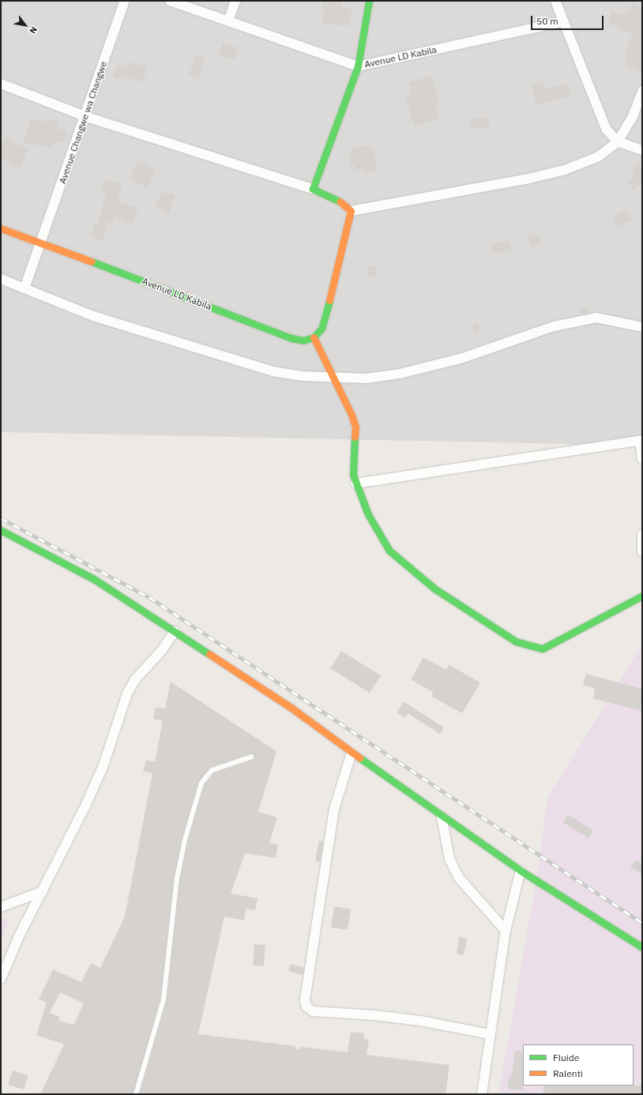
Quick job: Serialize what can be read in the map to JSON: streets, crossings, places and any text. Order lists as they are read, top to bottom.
{
  "streets": {
    "street": ["Avenue LD Kabila", "Avenue Changwe wa Changwe"]
  },
  "crossings": [
    ["Avenue LD Kabila", "Avenue Changwe wa Changwe"]
  ],
  "legend": ["Fluide", "Ralenti"],
  "scale_bar": "50 m",
  "north": "bottom right"
}
